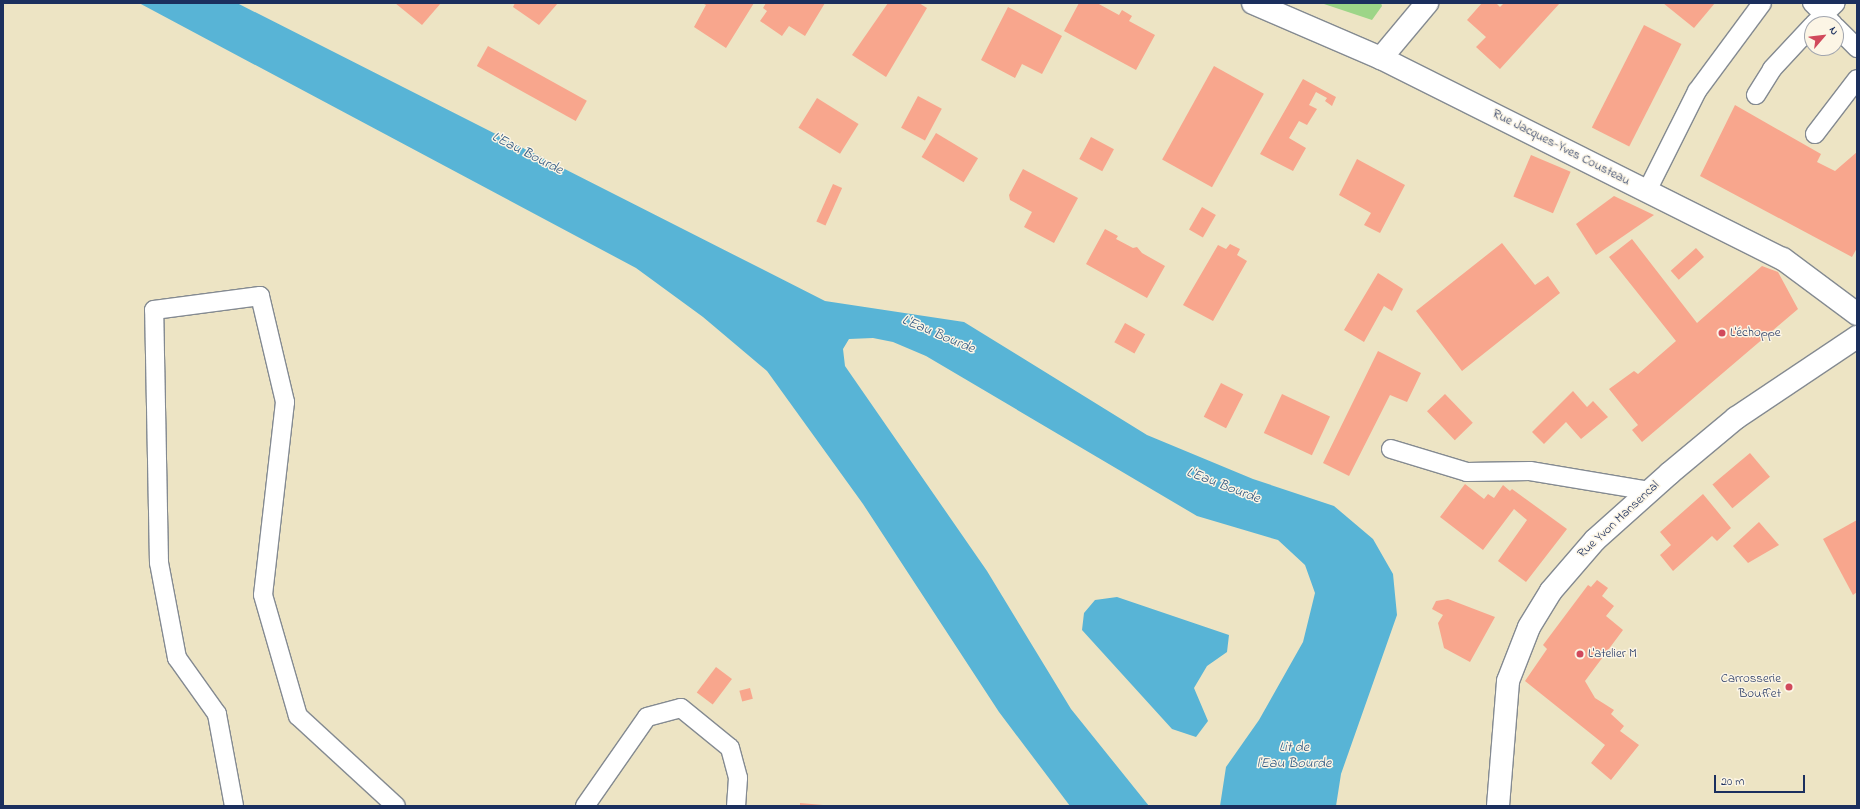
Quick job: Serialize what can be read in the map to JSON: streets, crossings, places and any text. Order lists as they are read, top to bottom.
{
  "streets": {
    "street": ["Rue Jacques-Yves Cousteau", "Rue Yvon Mansencal"]
  },
  "water": ["L'Eau Bourde", "Lit de l'Eau Bourde"],
  "places": ["L'échoppe", "L'atelier M", "Carrosserie Bouffet"],
  "scale_bar": "20 m",
  "north": "top right"
}
